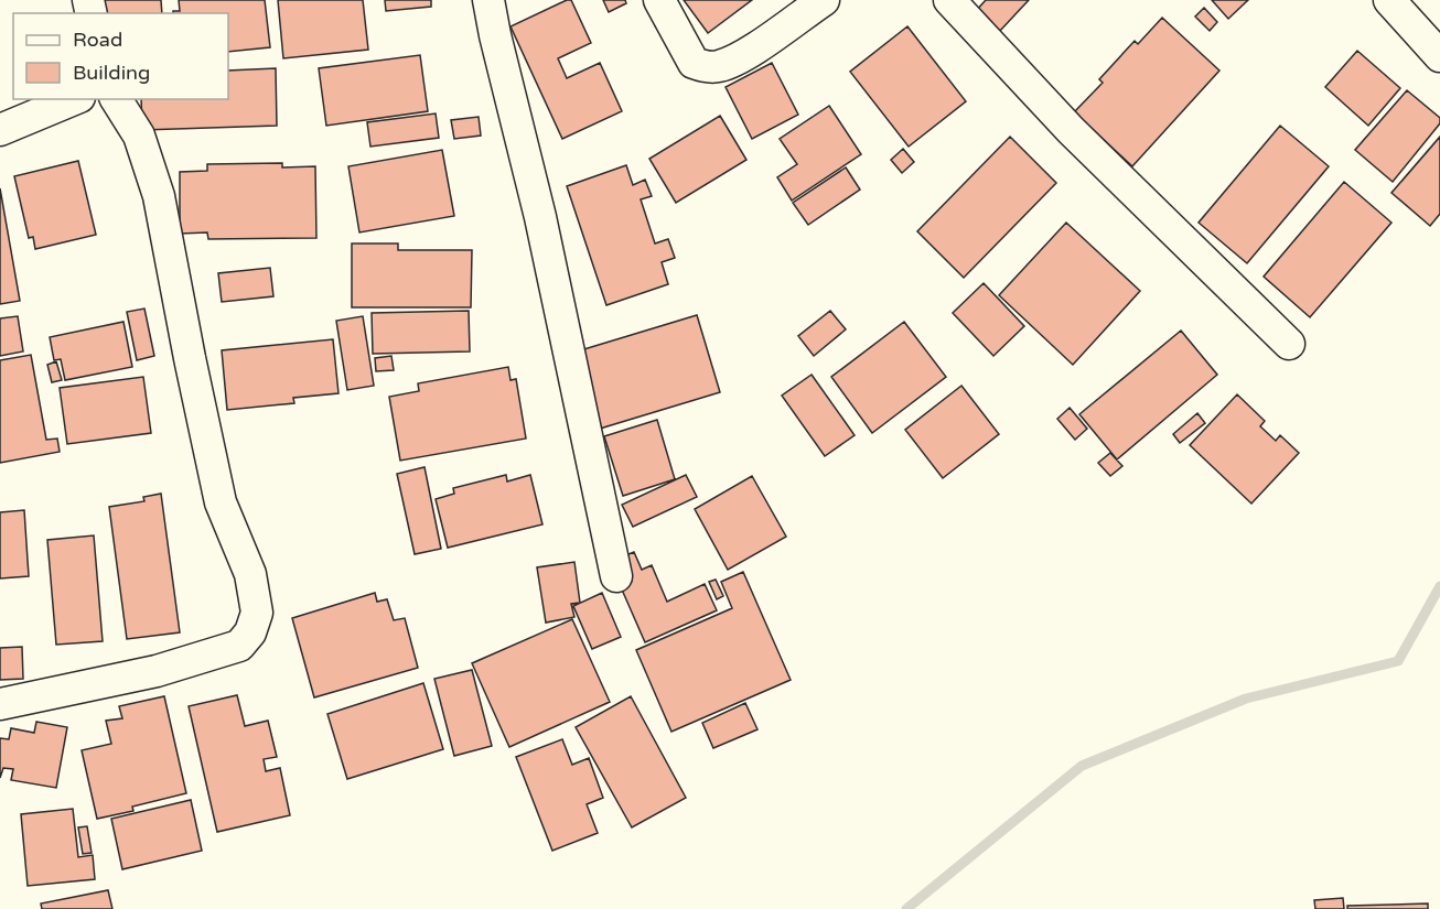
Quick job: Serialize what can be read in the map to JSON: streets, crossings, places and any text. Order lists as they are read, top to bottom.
{
  "legend": ["Road", "Building"]
}
